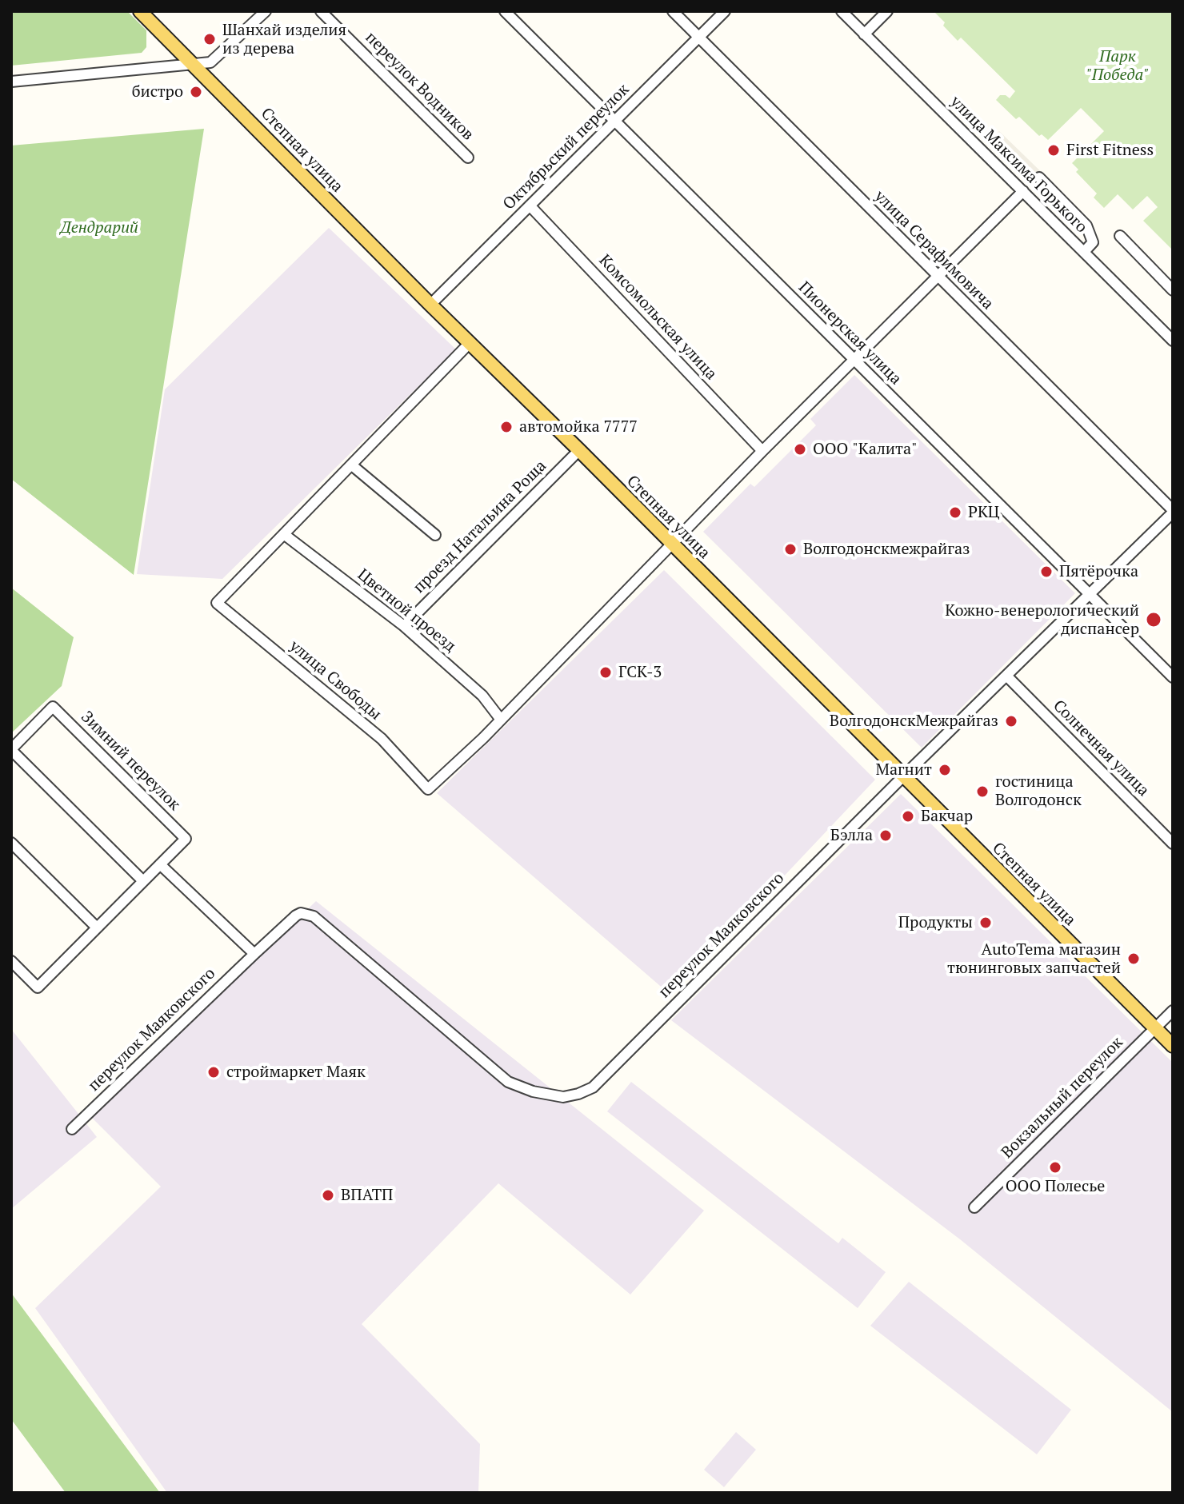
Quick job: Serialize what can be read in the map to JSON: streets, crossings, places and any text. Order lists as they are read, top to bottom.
{
  "streets": {
    "main road": ["Степная улица"],
    "street": [
      "переулок Водников",
      "Октябрьский переулок",
      "улица Максима Горького",
      "улица Серафимовича",
      "Комсомольская улица",
      "Пионерская улица",
      "проезд Натальина Роща",
      "Цветной проезд",
      "улица Свободы",
      "Солнечная улица",
      "Зимний переулок",
      "переулок Маяковского",
      "Вокзальный переулок"
    ]
  },
  "crossings": [
    ["Октябрьский переулок", "Степная улица"],
    ["Октябрьский переулок", "улица Серафимовича"],
    ["Октябрьский переулок", "Комсомольская улица"],
    ["Октябрьский переулок", "Пионерская улица"],
    ["Степная улица", "проезд Натальина Роща"],
    ["Степная улица", "переулок Маяковского"],
    ["Степная улица", "Вокзальный переулок"],
    ["улица Серафимовича", "переулок Маяковского"],
    ["Пионерская улица", "переулок Маяковского"],
    ["проезд Натальина Роща", "Цветной проезд"],
    ["Цветной проезд", "улица Свободы"],
    ["Солнечная улица", "переулок Маяковского"]
  ],
  "parks": ["Парк \"Победа\"", "Дендрарий"],
  "places": [
    "Шанхай изделия из дерева",
    "бистро",
    "First Fitness",
    "автомойка 7777",
    "ООО \"Калита\"",
    "РКЦ",
    "Волгодонскмежрайгаз",
    "Пятёрочка",
    "Кожно-венерологический диспансер",
    "ГСК-3",
    "ВолгодонскМежрайгаз",
    "Магнит",
    "гостиница Волгодонск",
    "Бакчар",
    "Бэлла",
    "Продукты",
    "AutoTema магазин тюнинговых запчастей",
    "строймаркет Маяк",
    "ООО Полесье",
    "ВПАТП"
  ]
}
